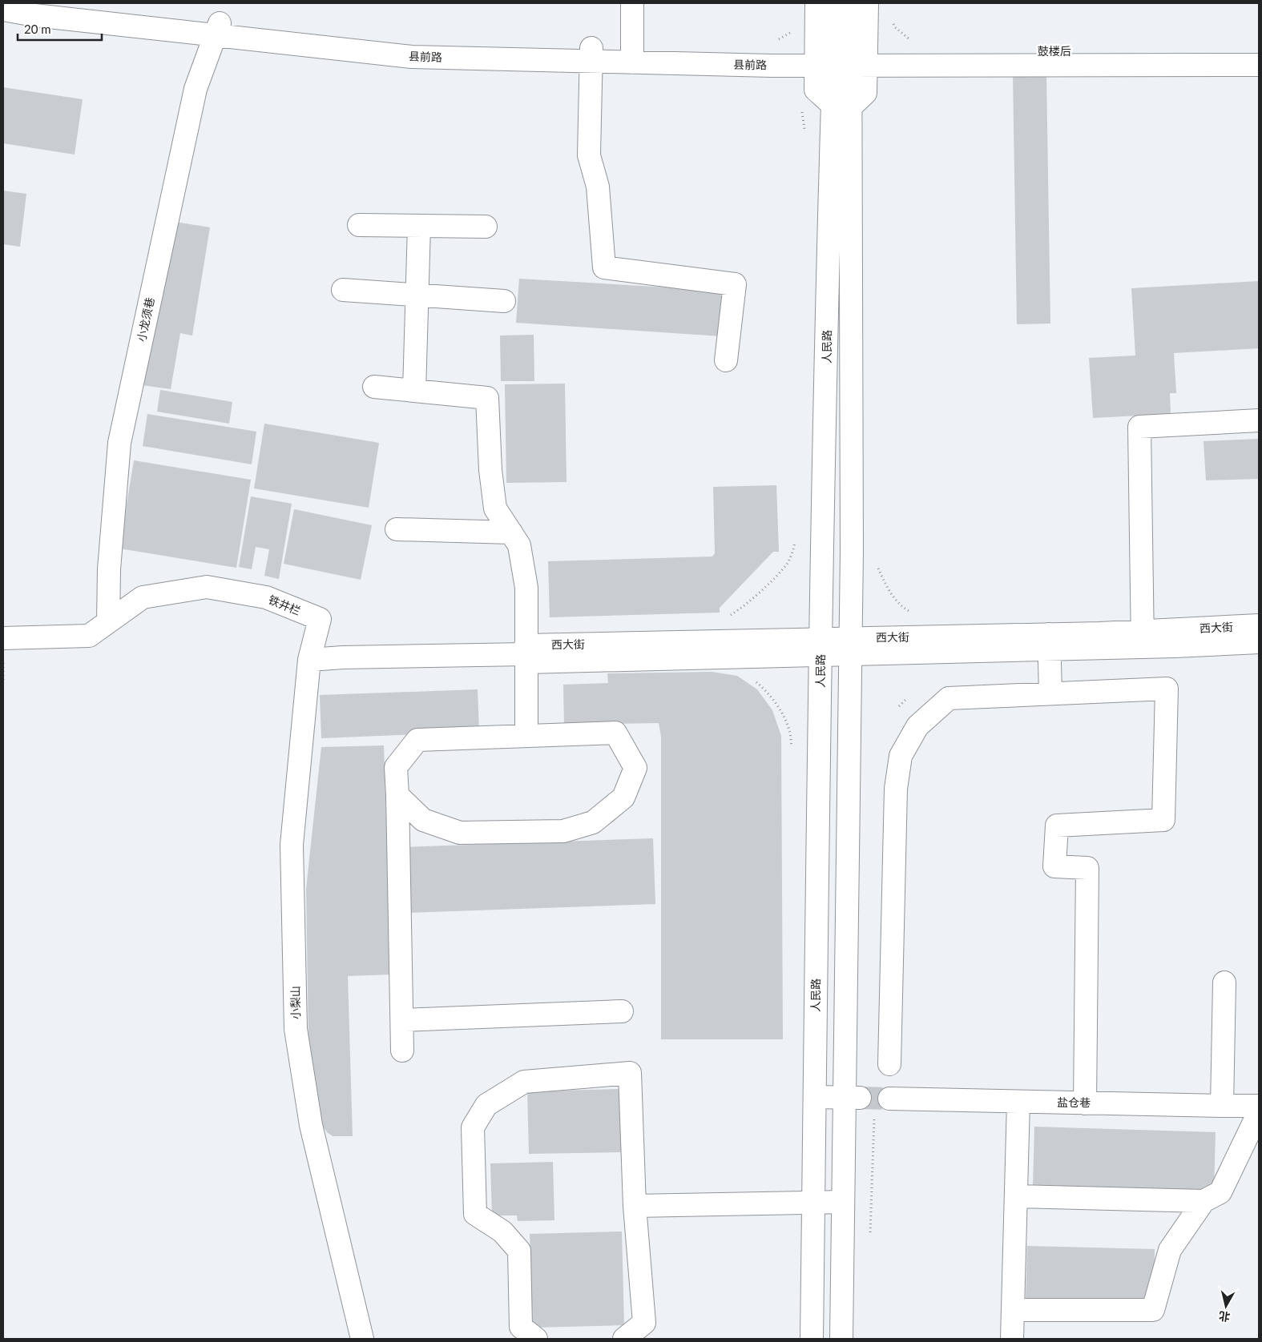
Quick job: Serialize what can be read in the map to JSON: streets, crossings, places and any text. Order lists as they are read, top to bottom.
{
  "streets": {
    "street": [
      "鼓楼后",
      "县前路",
      "小龙须巷",
      "人民路",
      "铁井栏",
      "西大街",
      "小梨山",
      "盐仓巷"
    ]
  },
  "crossings": [
    ["鼓楼后", "县前路"],
    ["鼓楼后", "人民路"],
    ["县前路", "小龙须巷"],
    ["县前路", "人民路"],
    ["小龙须巷", "铁井栏"],
    ["人民路", "西大街"],
    ["铁井栏", "小梨山"]
  ],
  "scale_bar": "20 m",
  "north": "bottom"
}
